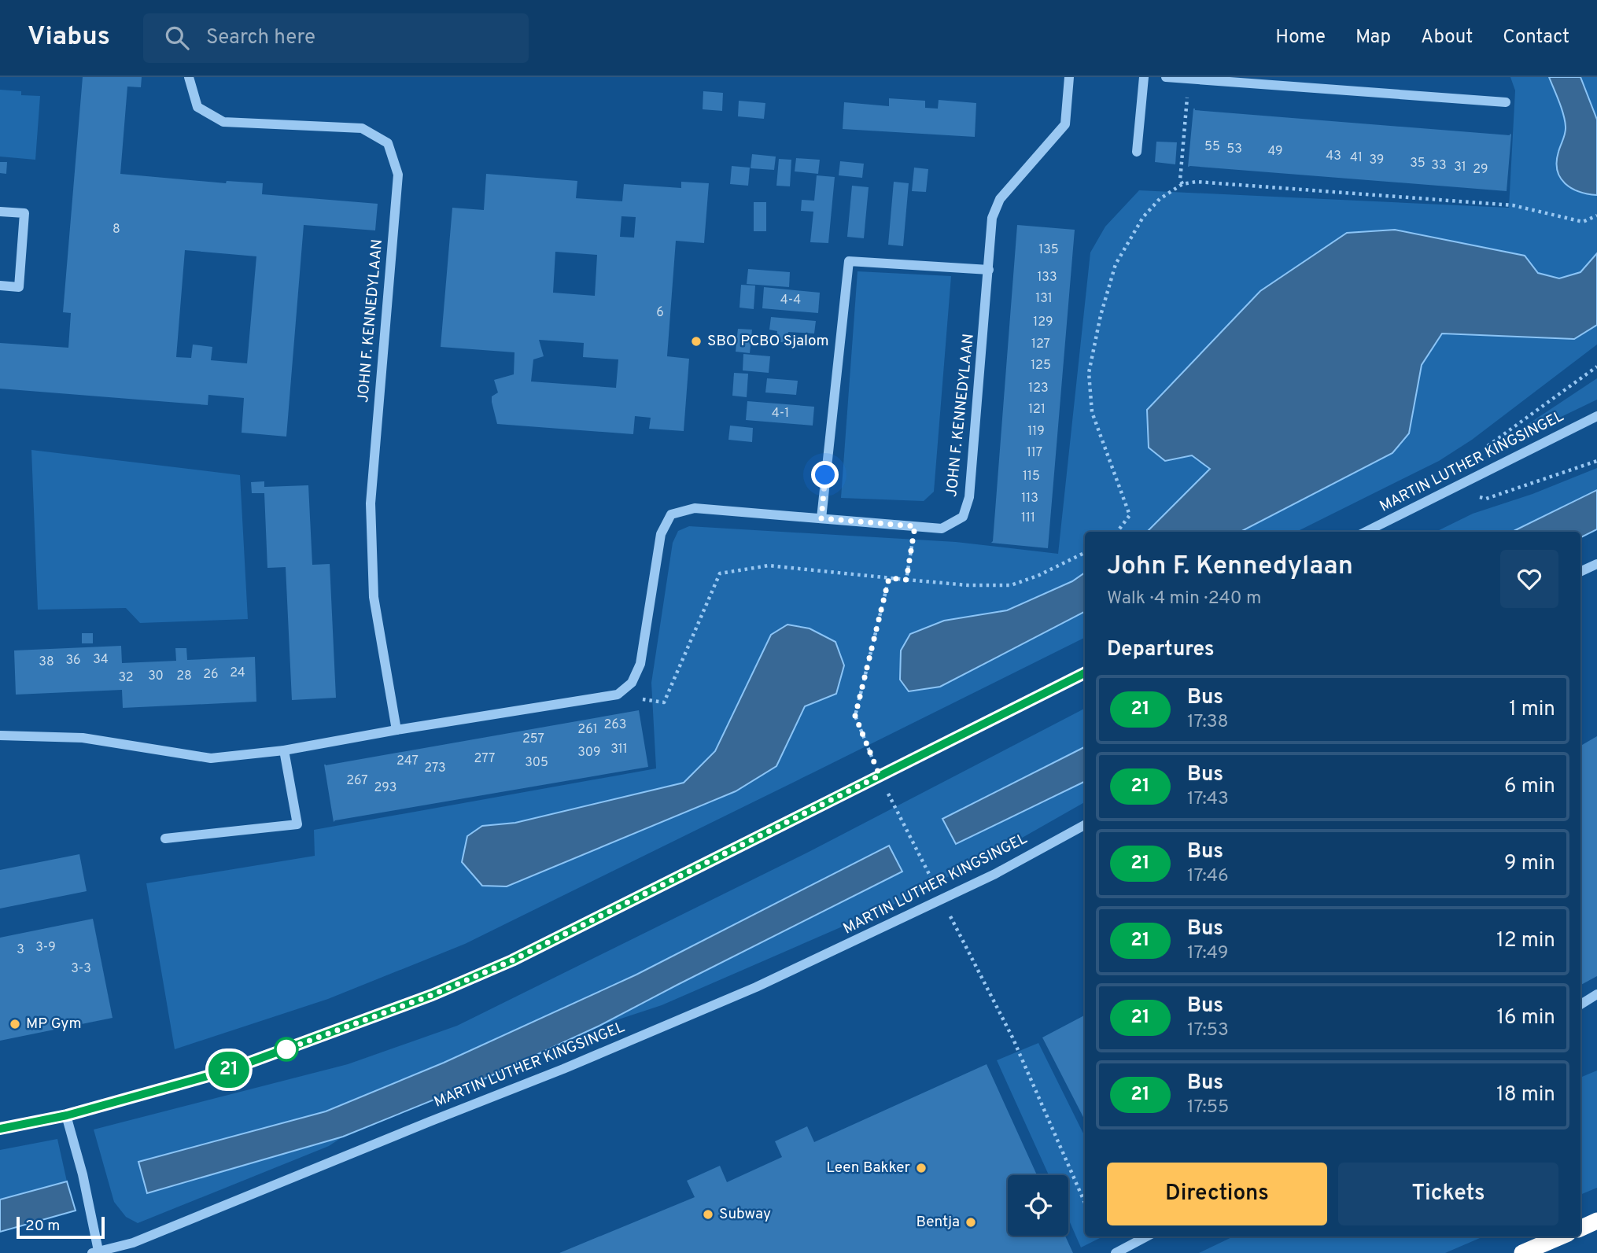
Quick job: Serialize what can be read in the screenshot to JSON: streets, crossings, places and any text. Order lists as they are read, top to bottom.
{
  "streets": {
    "street": ["JOHN F. KENNEDYLAAN", "MARTIN LUTHER KINGSINGEL"]
  },
  "places": [
    "SBO PCBO Sjalom",
    "MP Gym",
    "Leen Bakker",
    "Subway",
    "Bentja"
  ],
  "lines": ["bus line 21"],
  "house_numbers": [
    "55",
    "53",
    "49",
    "43",
    "41",
    "39",
    "35",
    "33",
    "31",
    "29",
    "8",
    "135",
    "133",
    "131",
    "4-4",
    "6",
    "129",
    "127",
    "125",
    "123",
    "121",
    "4-1",
    "119",
    "117",
    "115",
    "113",
    "111",
    "34",
    "36",
    "38",
    "24",
    "26",
    "30",
    "28",
    "32",
    "263",
    "261",
    "257",
    "311",
    "309",
    "277",
    "247",
    "305",
    "273",
    "267",
    "293",
    "3-9",
    "3",
    "3-3"
  ],
  "scale_bar": "20 m",
  "page": {
    "header": "Viabus",
    "search": "Search here",
    "nav": [
      "Home",
      "Map",
      "About",
      "Contact"
    ],
    "on_map": "21",
    "heading": [
      ["John F. Kennedylaan", "Walk · 4 min · 240 m"],
      "Departures"
    ],
    "list": [
      {
        "mark": "21",
        "name": "Bus",
        "note": "17:38",
        "value": "1 min"
      },
      {
        "mark": "21",
        "name": "Bus",
        "note": "17:43",
        "value": "6 min"
      },
      {
        "mark": "21",
        "name": "Bus",
        "note": "17:46",
        "value": "9 min"
      },
      {
        "mark": "21",
        "name": "Bus",
        "note": "17:49",
        "value": "12 min"
      },
      {
        "mark": "21",
        "name": "Bus",
        "note": "17:53",
        "value": "16 min"
      },
      {
        "mark": "21",
        "name": "Bus",
        "note": "17:55",
        "value": "18 min"
      }
    ],
    "buttons": ["Directions", "Tickets"],
    "scale": "20 m"
  }
}
